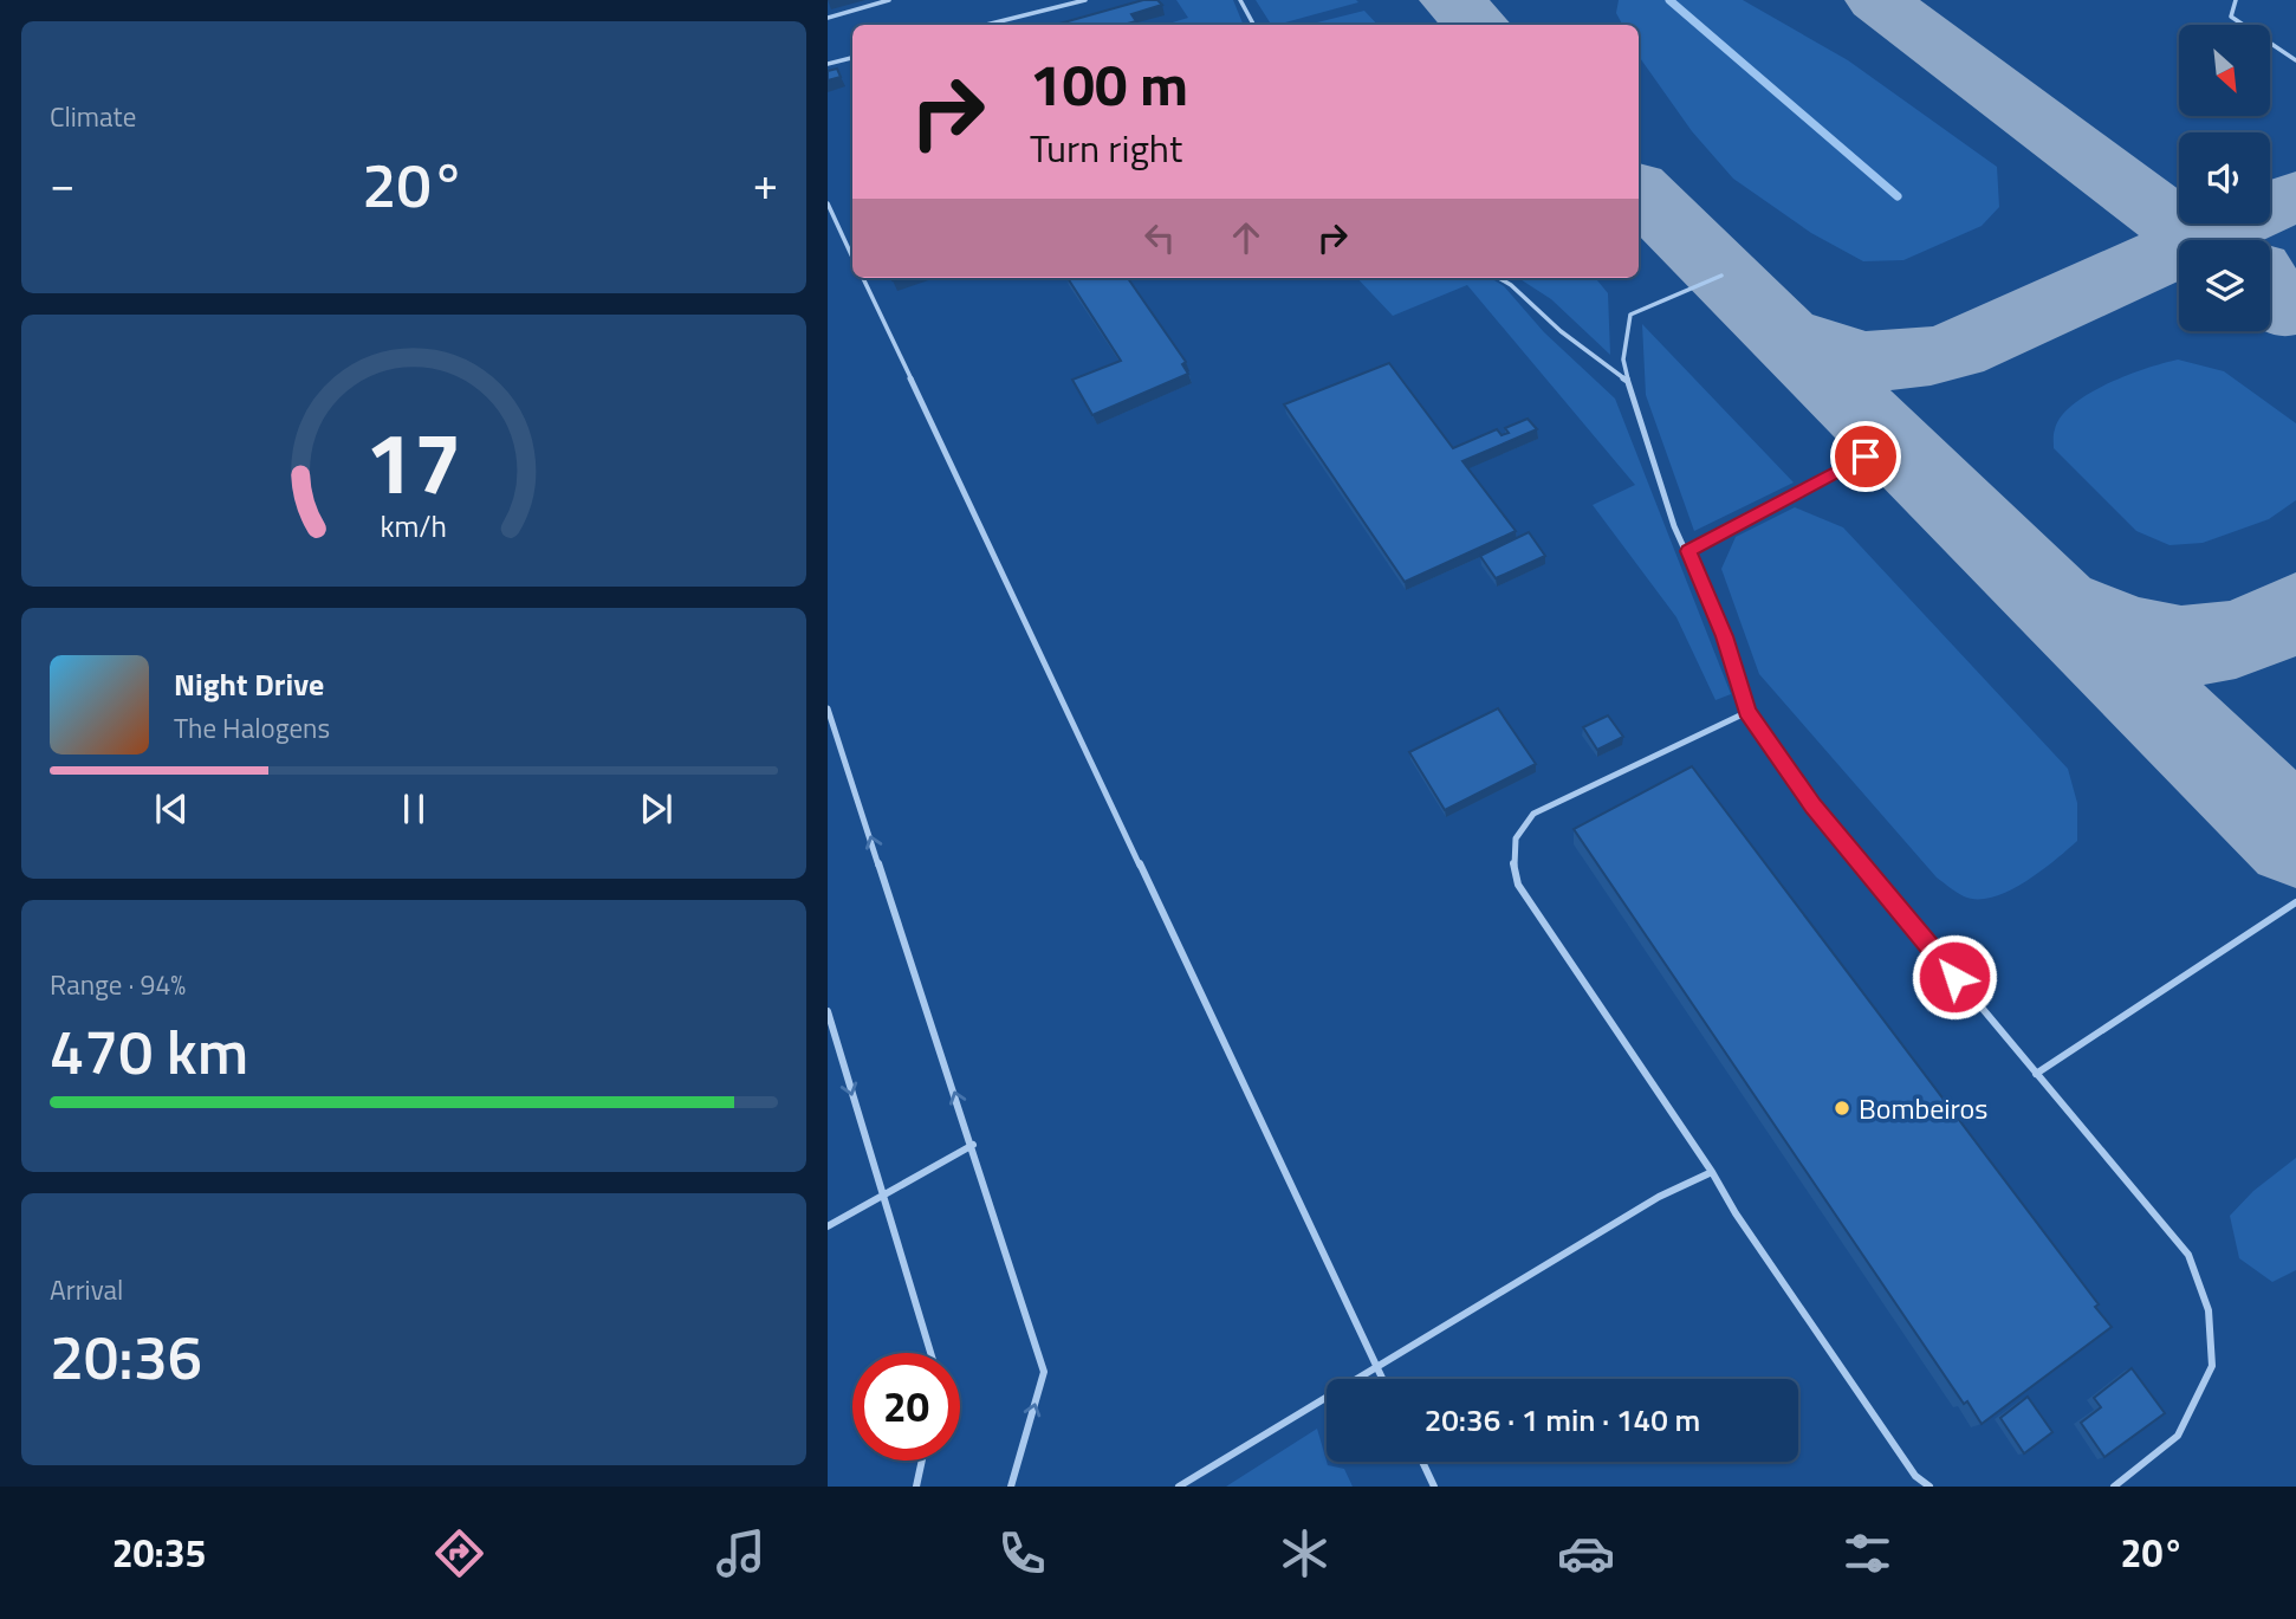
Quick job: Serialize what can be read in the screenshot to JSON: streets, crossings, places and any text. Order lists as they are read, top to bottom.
{
  "places": ["Bombeiros"],
  "north": "bottom right",
  "page": {
    "tile": [
      "Climate",
      ["Range · 94%", "470 km"],
      ["Arrival", "20:36"]
    ],
    "turn": ["100 m", "Turn right"],
    "heat": ["−", "20°", "+"],
    "song": ["Night Drive", "The Halogens"],
    "limit": "20",
    "trip": "20:36 · 1 min · 140 m",
    "tabs": ["20:35", "20°"],
    "gauge": ["17", "km/h"]
  }
}
